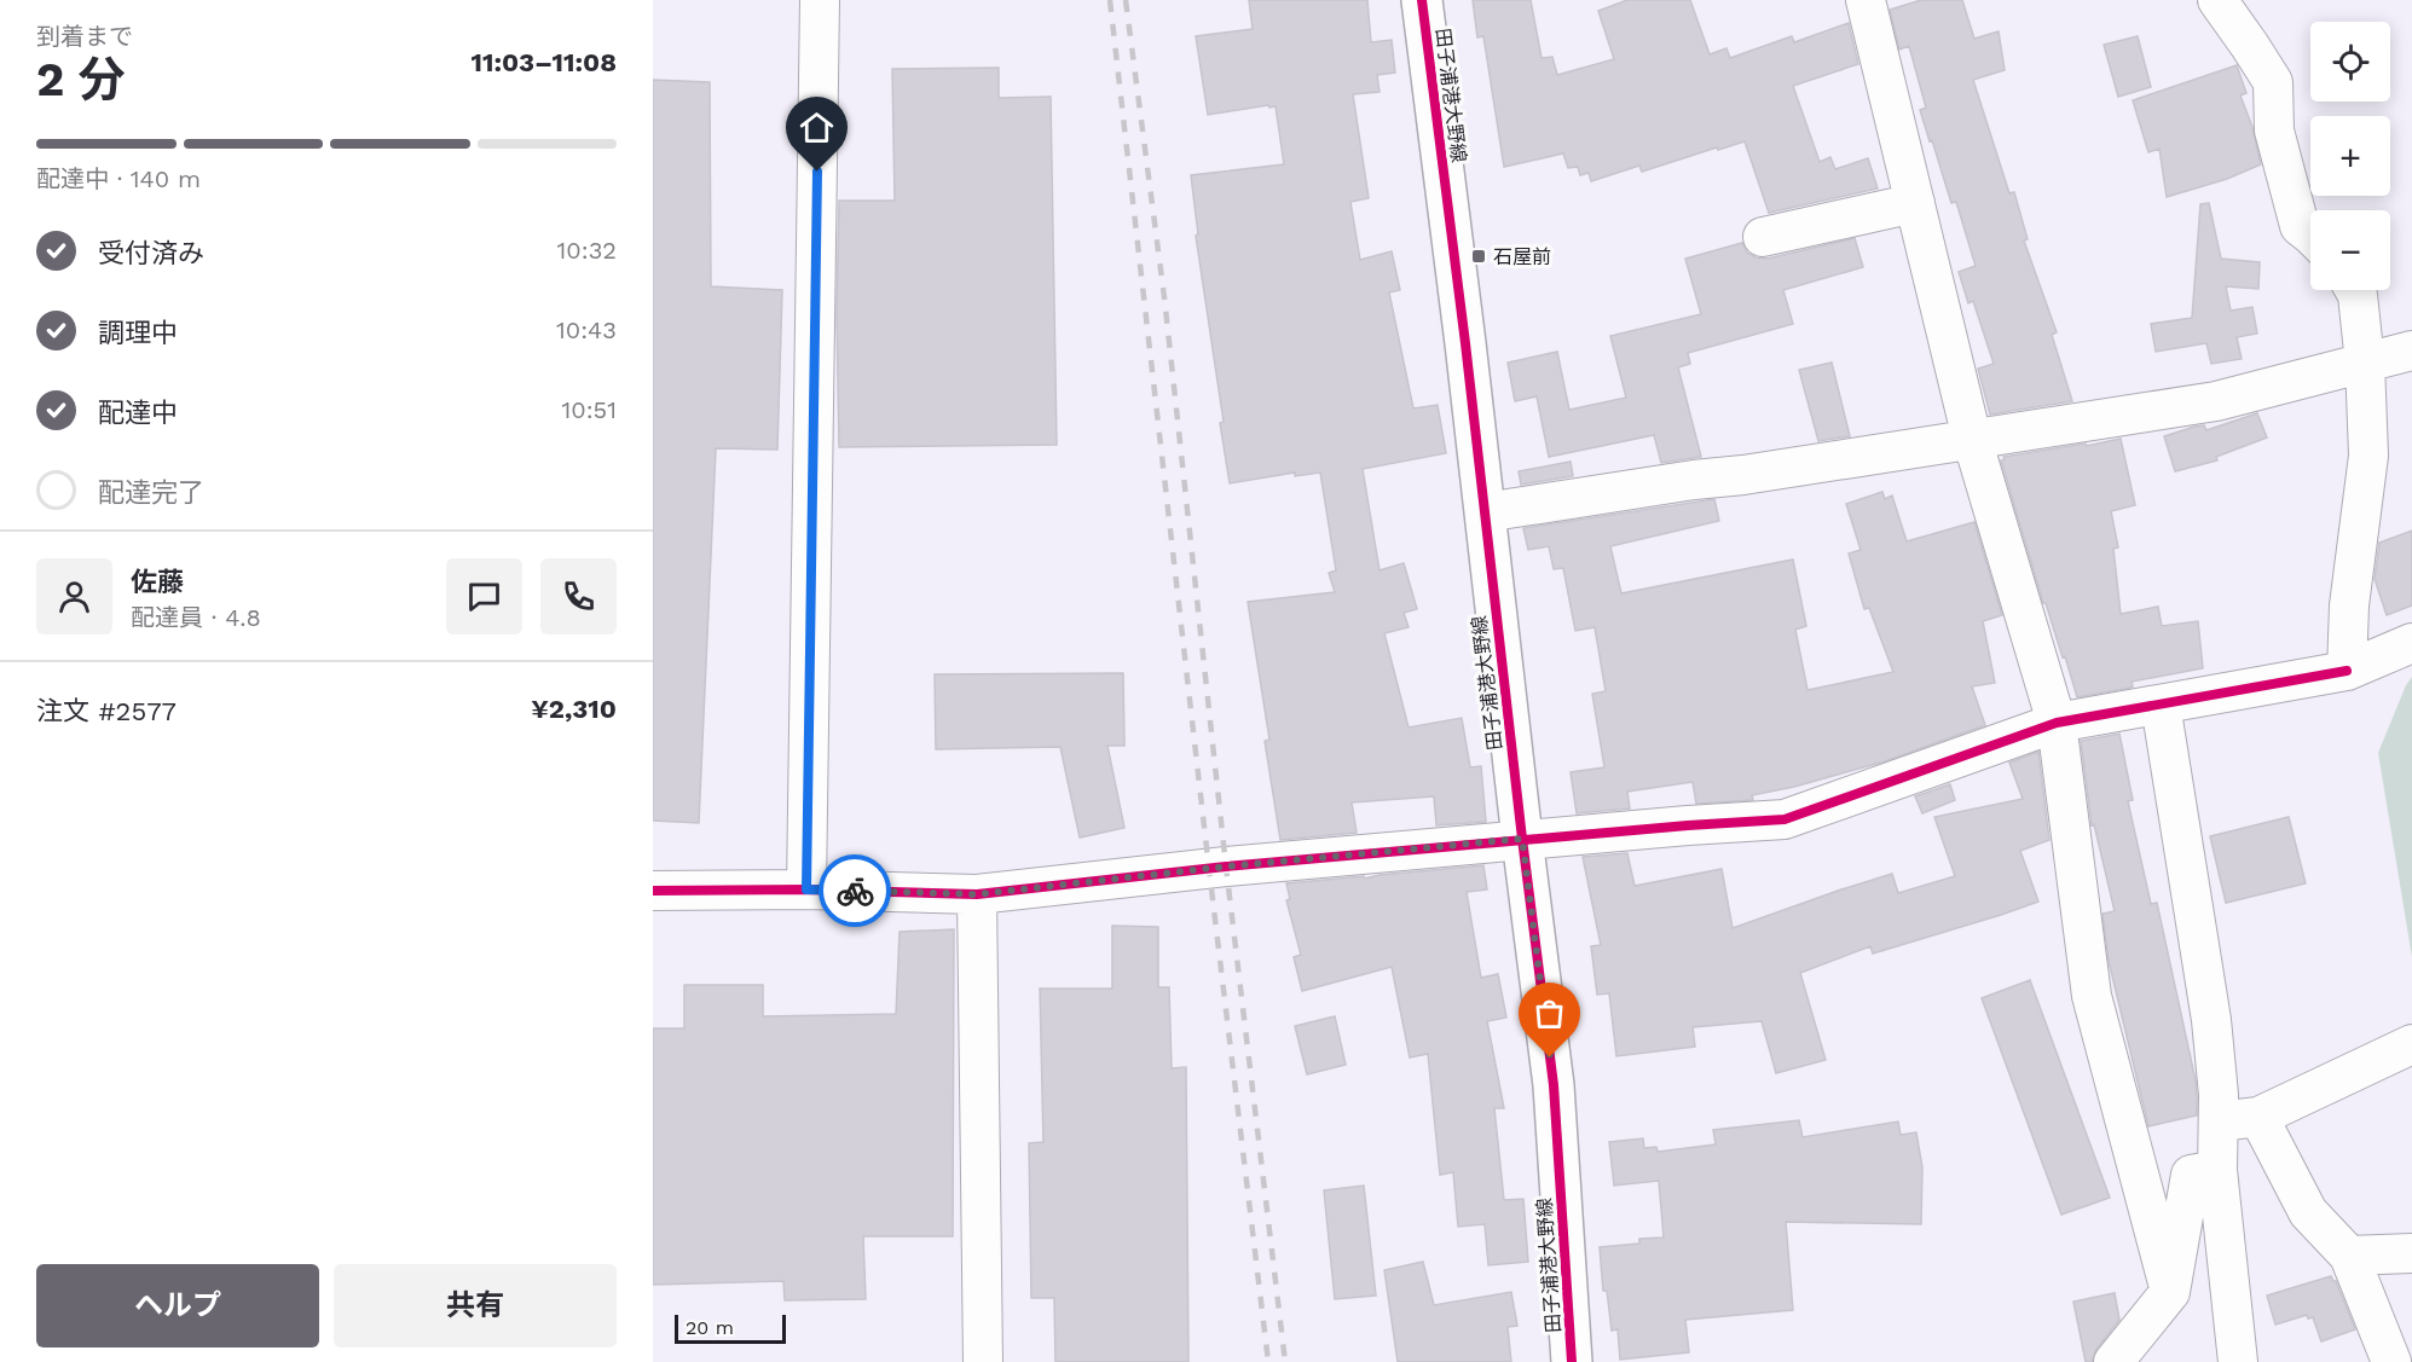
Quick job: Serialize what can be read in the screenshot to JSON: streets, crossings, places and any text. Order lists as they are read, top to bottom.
{
  "streets": {
    "main road": ["田子浦港大野線"]
  },
  "places": {
    "transit": ["石屋前"]
  },
  "scale_bar": "20 m",
  "page": {
    "heading": ["2 分", "到着まで", "11:03–11:08"],
    "panel": [
      "佐藤",
      "配達員 · 4.8",
      "注文 #2577",
      "¥2,310"
    ],
    "map_buttons": ["+", "−"],
    "bar": "配達中 · 140 m",
    "list": [
      ["受付済み", "10:32"],
      ["調理中", "10:43"],
      ["配達中", "10:51"],
      "配達完了"
    ],
    "buttons": ["ヘルプ", "共有"],
    "scale": "20 m"
  }
}
